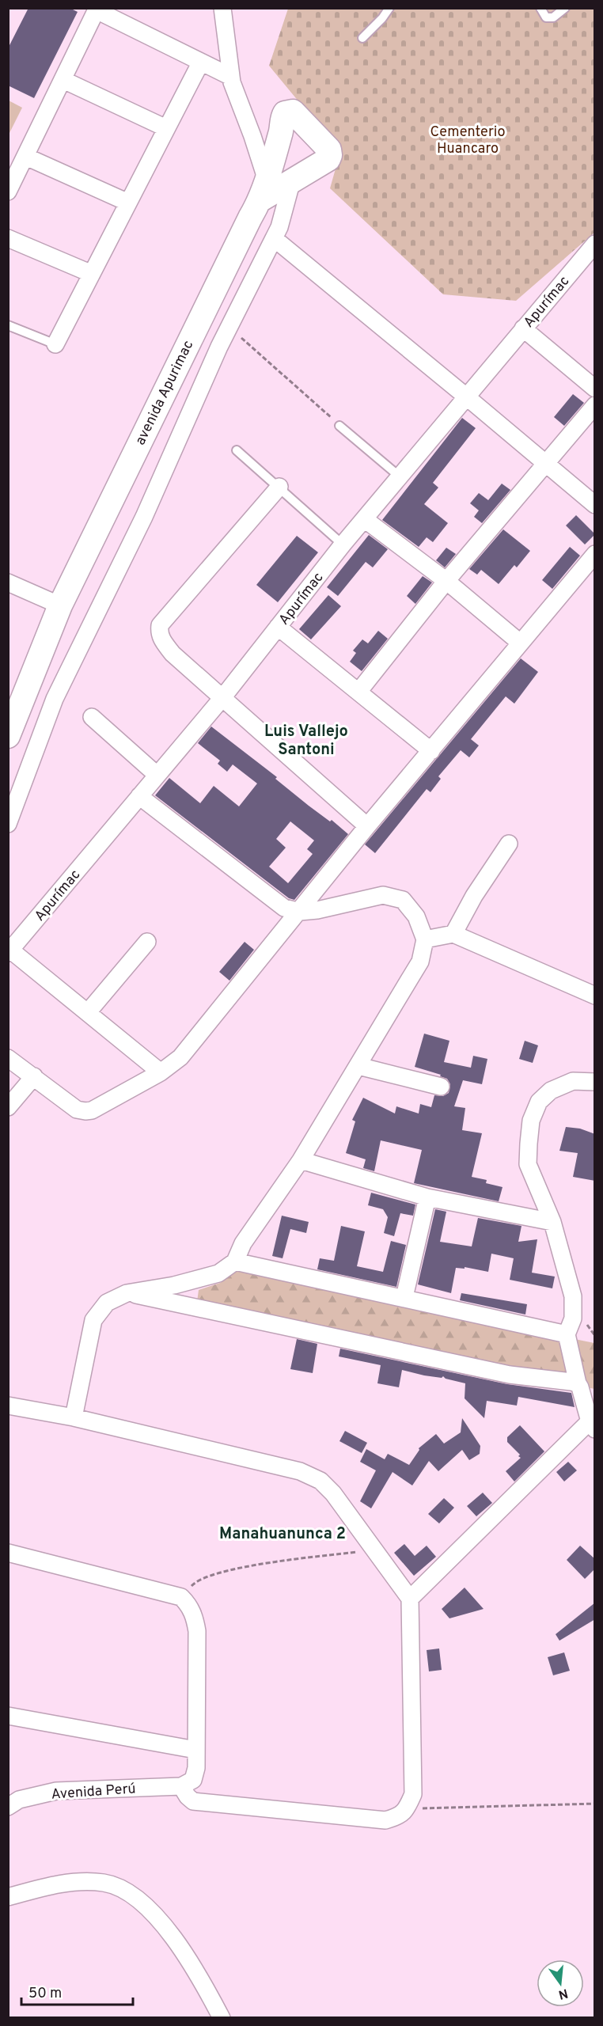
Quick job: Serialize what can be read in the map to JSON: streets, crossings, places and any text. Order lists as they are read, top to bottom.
{
  "streets": {
    "street": ["Apurímac", "avenida Apurimac", "Avenida Perú"]
  },
  "districts": ["Luis Vallejo Santoni", "Manahuanunca 2"],
  "parks": ["Cementerio Huancaro"],
  "scale_bar": "50 m",
  "north": "bottom"
}
